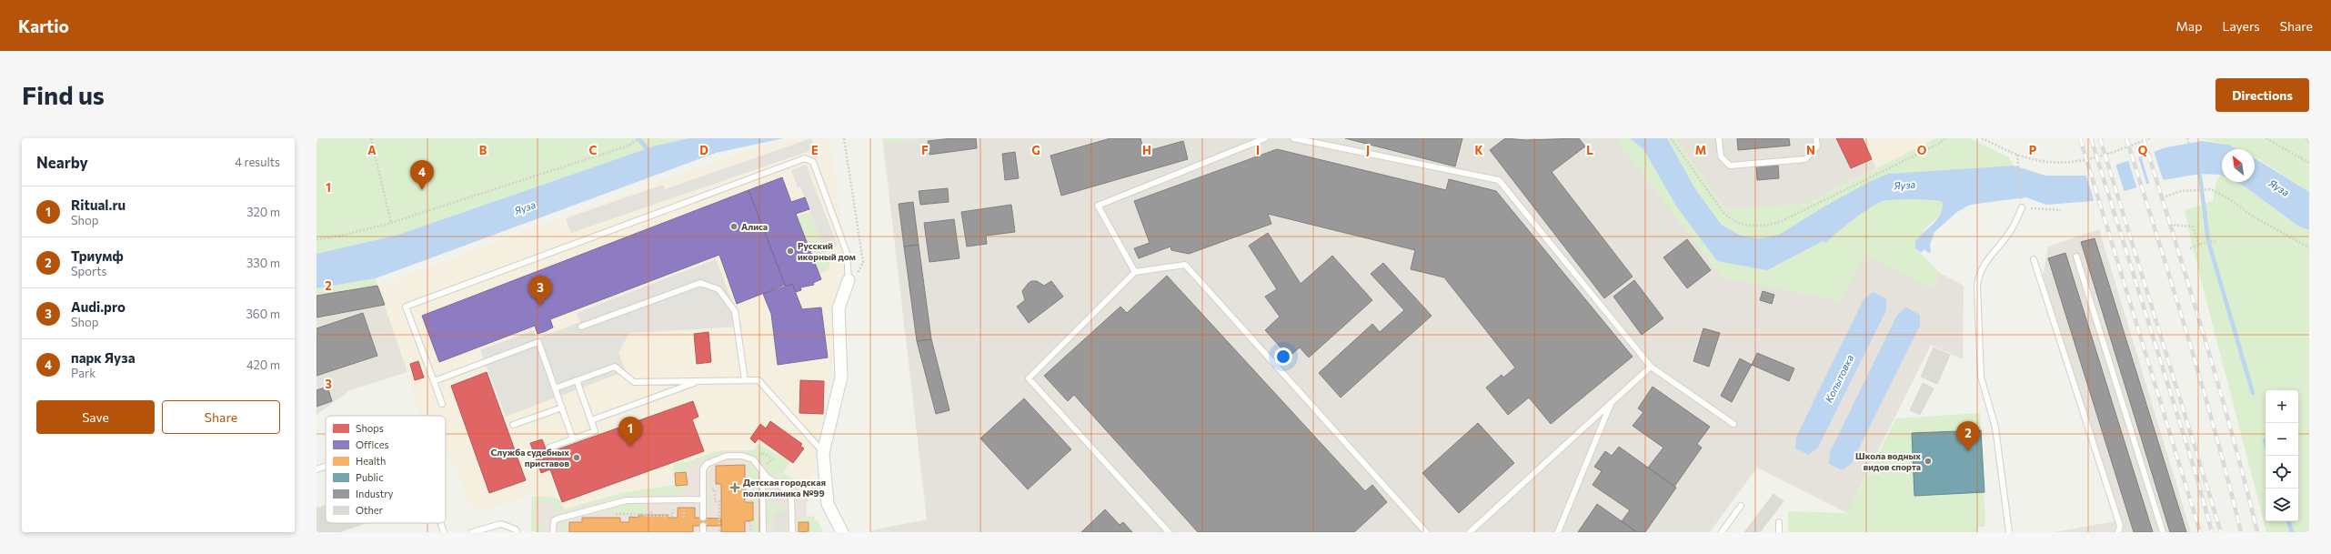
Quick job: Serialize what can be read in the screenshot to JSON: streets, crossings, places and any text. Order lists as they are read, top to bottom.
{
  "water": ["Яуза", "Копытовка"],
  "places": {
    "other": [
      "Алиса",
      "Русский икорный дом",
      "Служба судебных приставов",
      "Школа водных видов спорта"
    ],
    "health": ["Детская городская поликлиника №99"]
  },
  "legend": [
    "Shops",
    "Offices",
    "Health",
    "Public",
    "Industry",
    "Other"
  ],
  "north": "top left",
  "page": {
    "header": "Kartio",
    "nav": ["Map", "Layers", "Share"],
    "buttons": [
      "Directions",
      ["Save", "Share"]
    ],
    "title": "Find us",
    "heading": ["Nearby", "4 results"],
    "pins": [
      "4",
      "3",
      "1",
      "2"
    ],
    "list": [
      {
        "mark": "1",
        "name": "Ritual.ru",
        "note": "Shop",
        "value": "320 m"
      },
      {
        "mark": "2",
        "name": "Триумф",
        "note": "Sports",
        "value": "330 m"
      },
      {
        "mark": "3",
        "name": "Audi.pro",
        "note": "Shop",
        "value": "360 m"
      },
      {
        "mark": "4",
        "name": "парк Яуза",
        "note": "Park",
        "value": "420 m"
      }
    ],
    "map_buttons": ["+", "−"]
  },
  "grid": {
    "columns": [
      "A",
      "B",
      "C",
      "D",
      "E",
      "F",
      "G",
      "H",
      "I",
      "J",
      "K",
      "L",
      "M",
      "N",
      "O",
      "P",
      "Q"
    ],
    "rows": ["1", "2", "3"]
  }
}
